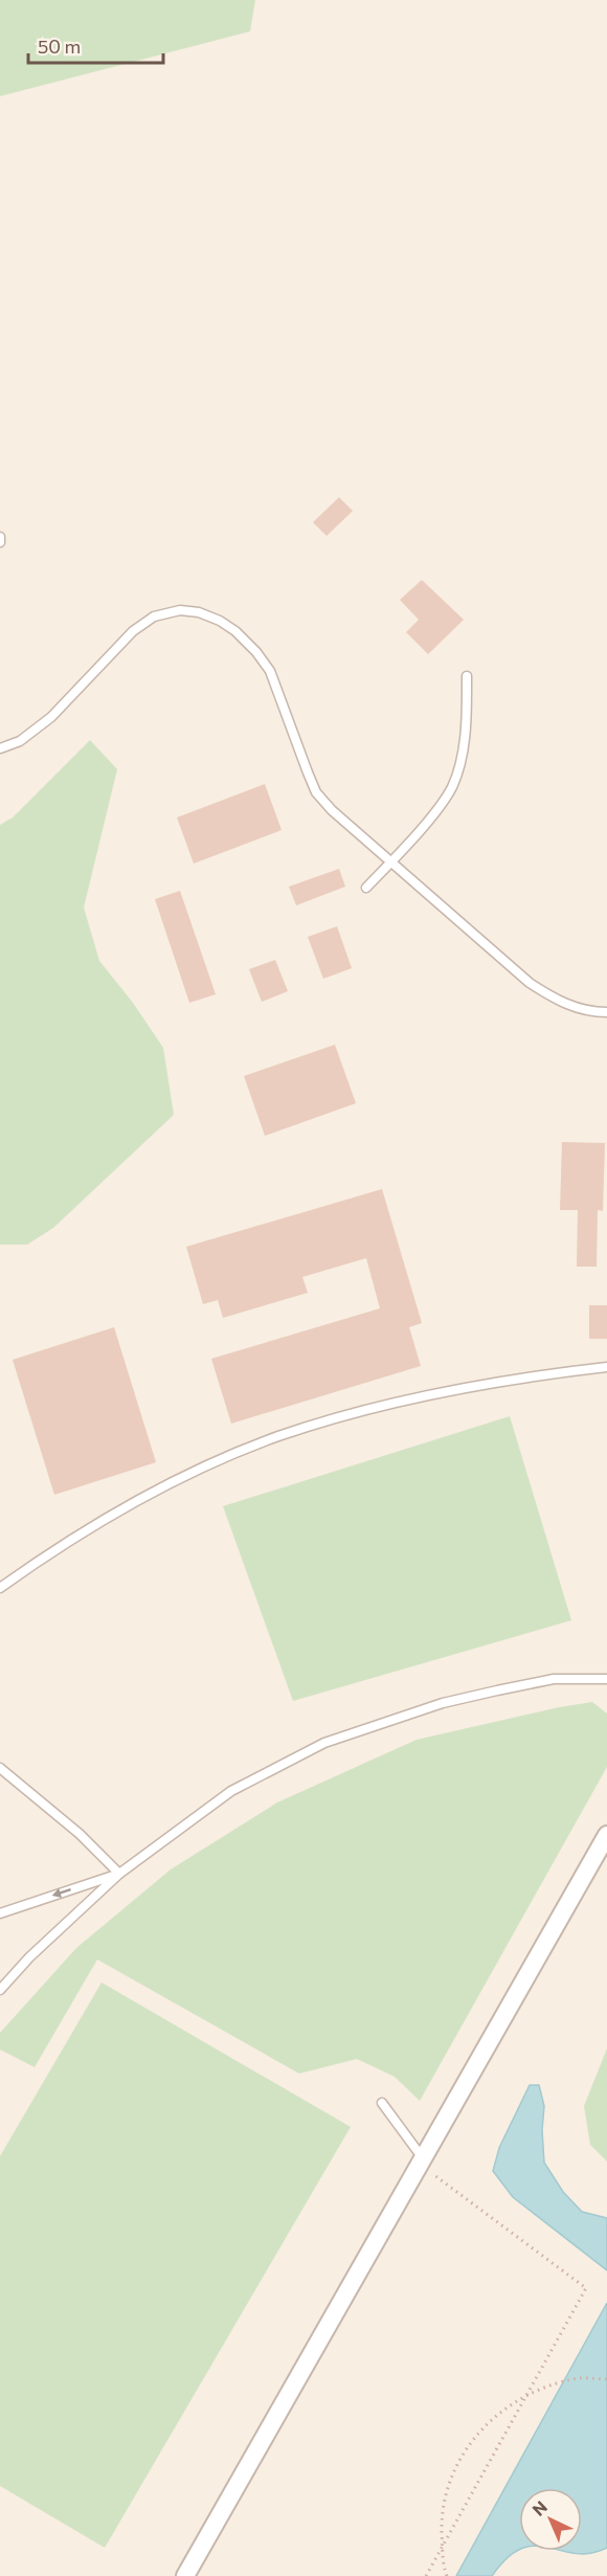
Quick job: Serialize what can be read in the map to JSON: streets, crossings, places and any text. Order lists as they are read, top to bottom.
{
  "scale_bar": "50 m",
  "north": "top left"
}
